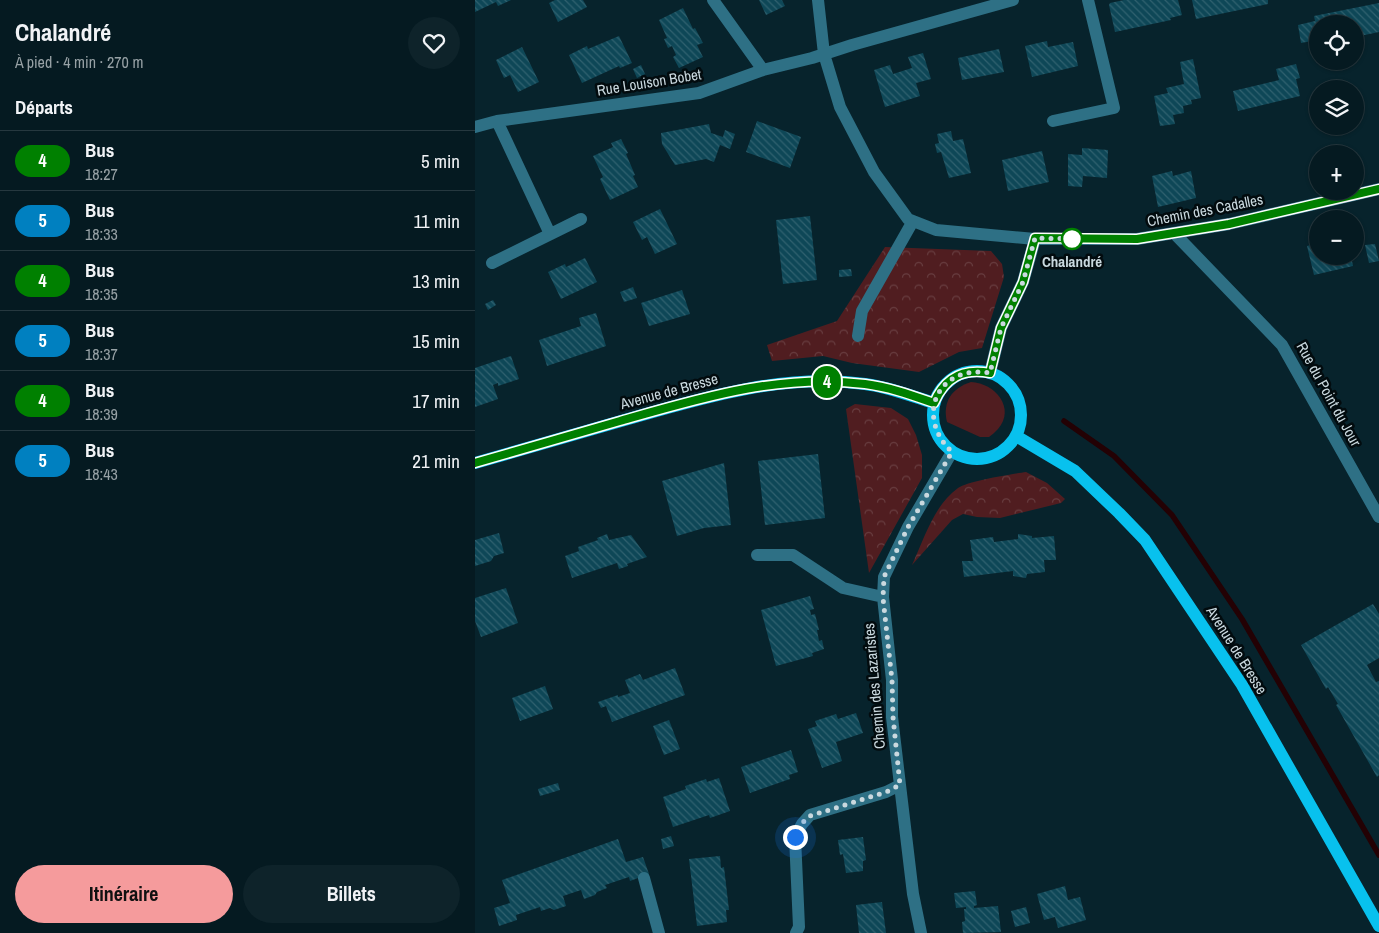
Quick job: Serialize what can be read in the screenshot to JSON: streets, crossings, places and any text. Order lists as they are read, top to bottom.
{
  "streets": {
    "main road": ["Avenue de Bresse"],
    "street": [
      "Rue Louison Bobet",
      "Chemin des Cadalles",
      "Rue du Point du Jour",
      "Chemin des Lazaristes"
    ]
  },
  "crossings": [
    ["Chemin des Cadalles", "Rue du Point du Jour"],
    ["Avenue de Bresse", "Chemin des Lazaristes"]
  ],
  "places": ["Chalandré"],
  "lines": ["bus line 4"],
  "page": {
    "heading": [
      ["Chalandré", "À pied · 4 min · 270 m"],
      "Départs"
    ],
    "on_map": "4",
    "map_buttons": ["+", "−"],
    "list": [
      {
        "mark": "4",
        "name": "Bus",
        "note": "18:27",
        "value": "5 min"
      },
      {
        "mark": "5",
        "name": "Bus",
        "note": "18:33",
        "value": "11 min"
      },
      {
        "mark": "4",
        "name": "Bus",
        "note": "18:35",
        "value": "13 min"
      },
      {
        "mark": "5",
        "name": "Bus",
        "note": "18:37",
        "value": "15 min"
      },
      {
        "mark": "4",
        "name": "Bus",
        "note": "18:39",
        "value": "17 min"
      },
      {
        "mark": "5",
        "name": "Bus",
        "note": "18:43",
        "value": "21 min"
      }
    ],
    "buttons": ["Itinéraire", "Billets"]
  }
}
